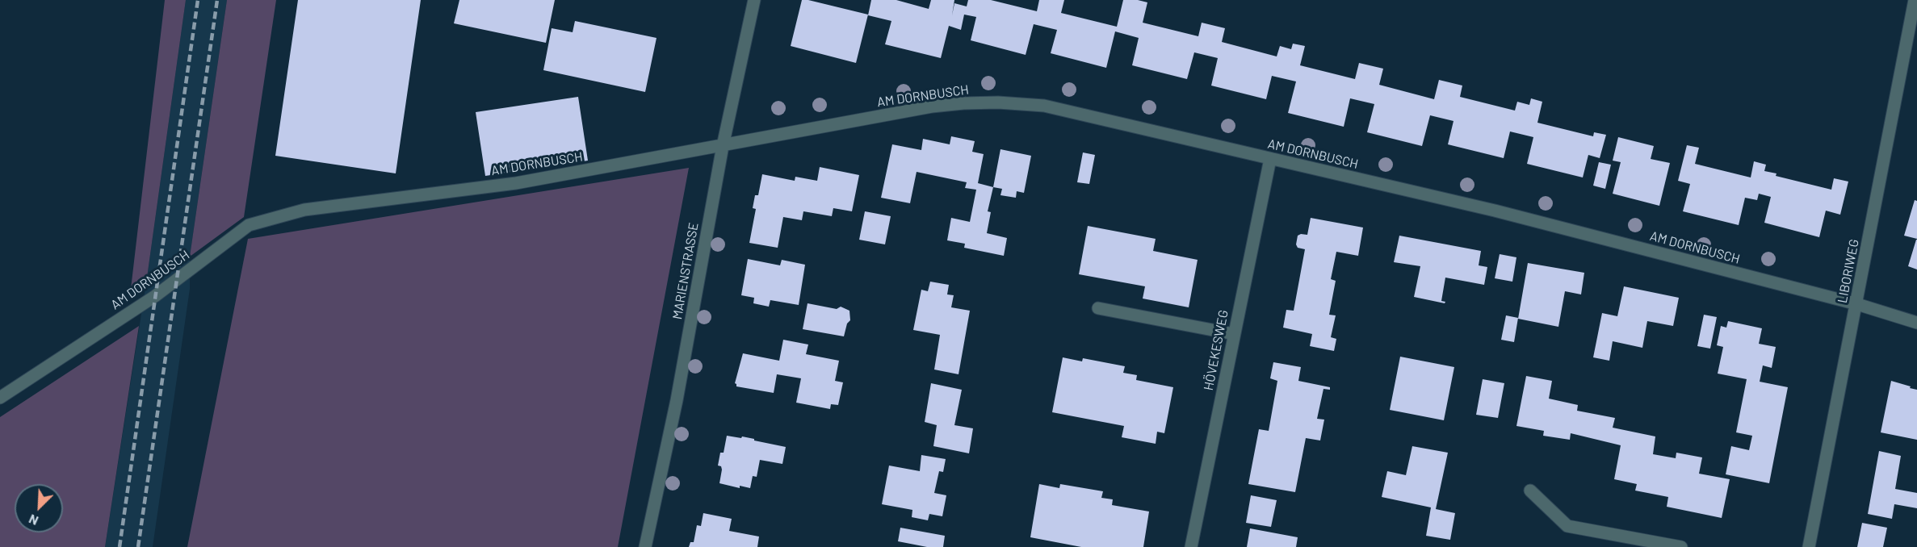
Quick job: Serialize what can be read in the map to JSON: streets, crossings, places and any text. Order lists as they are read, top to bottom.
{
  "streets": {
    "street": [
      "AM DORNBUSCH",
      "MARIENSTRASSE",
      "LIBORIWEG",
      "HÖVEKESWEG"
    ]
  },
  "crossings": [
    ["AM DORNBUSCH", "MARIENSTRASSE"],
    ["AM DORNBUSCH", "LIBORIWEG"],
    ["AM DORNBUSCH", "HÖVEKESWEG"]
  ],
  "north": "bottom left"
}
